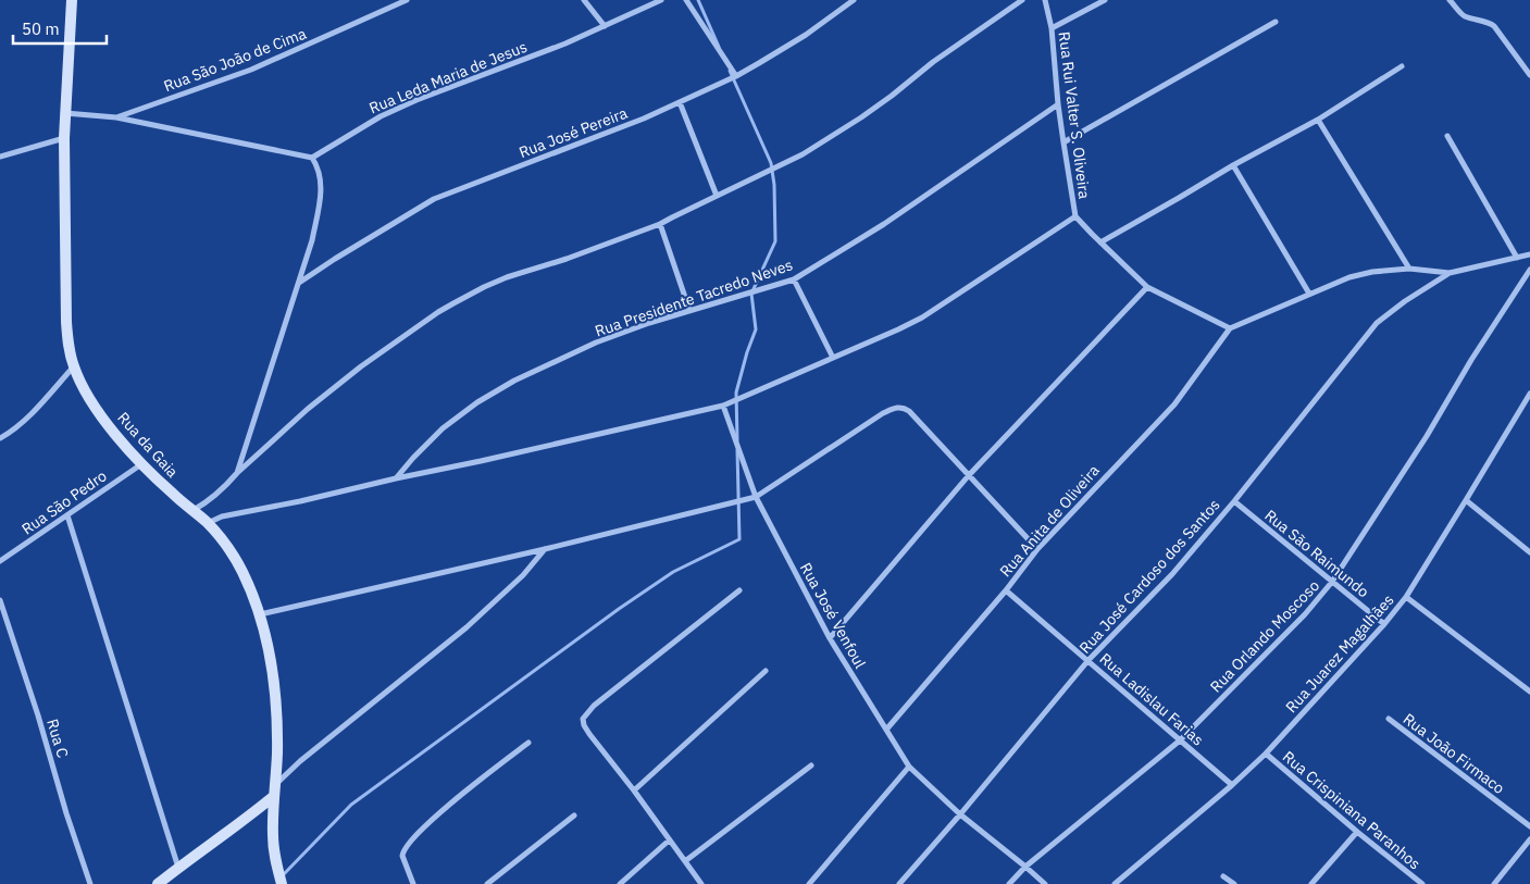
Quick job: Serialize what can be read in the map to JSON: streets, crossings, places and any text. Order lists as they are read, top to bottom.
{
  "streets": {
    "main road": ["Rua da Gaia"],
    "street": [
      "Rua São João de Cima",
      "Rua Leda Maria de Jesus",
      "Rua Rui Valter S. Oliveira",
      "Rua José Pereira",
      "Rua Presidente Tacredo Neves",
      "Rua São Pedro",
      "Rua Anita de Oliveira",
      "Rua São Raimundo",
      "Rua José Cardoso dos Santos",
      "Rua José Venfoul",
      "Rua Orlando Moscoso",
      "Rua Juarez Magalhães",
      "Rua Ladislau Farias",
      "Rua C",
      "Rua João Firmaco",
      "Rua Crispiniana Paranhos"
    ]
  },
  "crossings": [
    ["Rua São João de Cima", "Rua da Gaia"],
    ["Rua Rui Valter S. Oliveira", "Rua Presidente Tacredo Neves"],
    ["Rua Rui Valter S. Oliveira", "Rua Anita de Oliveira"],
    ["Rua da Gaia", "Rua São Pedro"],
    ["Rua Anita de Oliveira", "Rua José Venfoul"],
    ["Rua Anita de Oliveira", "Rua Ladislau Farias"],
    ["Rua São Raimundo", "Rua José Cardoso dos Santos"],
    ["Rua São Raimundo", "Rua Orlando Moscoso"],
    ["Rua São Raimundo", "Rua Juarez Magalhães"],
    ["Rua José Cardoso dos Santos", "Rua José Venfoul"],
    ["Rua José Cardoso dos Santos", "Rua Ladislau Farias"],
    ["Rua José Venfoul", "Rua Orlando Moscoso"],
    ["Rua Orlando Moscoso", "Rua Ladislau Farias"],
    ["Rua Juarez Magalhães", "Rua Ladislau Farias"],
    ["Rua Juarez Magalhães", "Rua Crispiniana Paranhos"]
  ],
  "scale_bar": "50 m"
}
